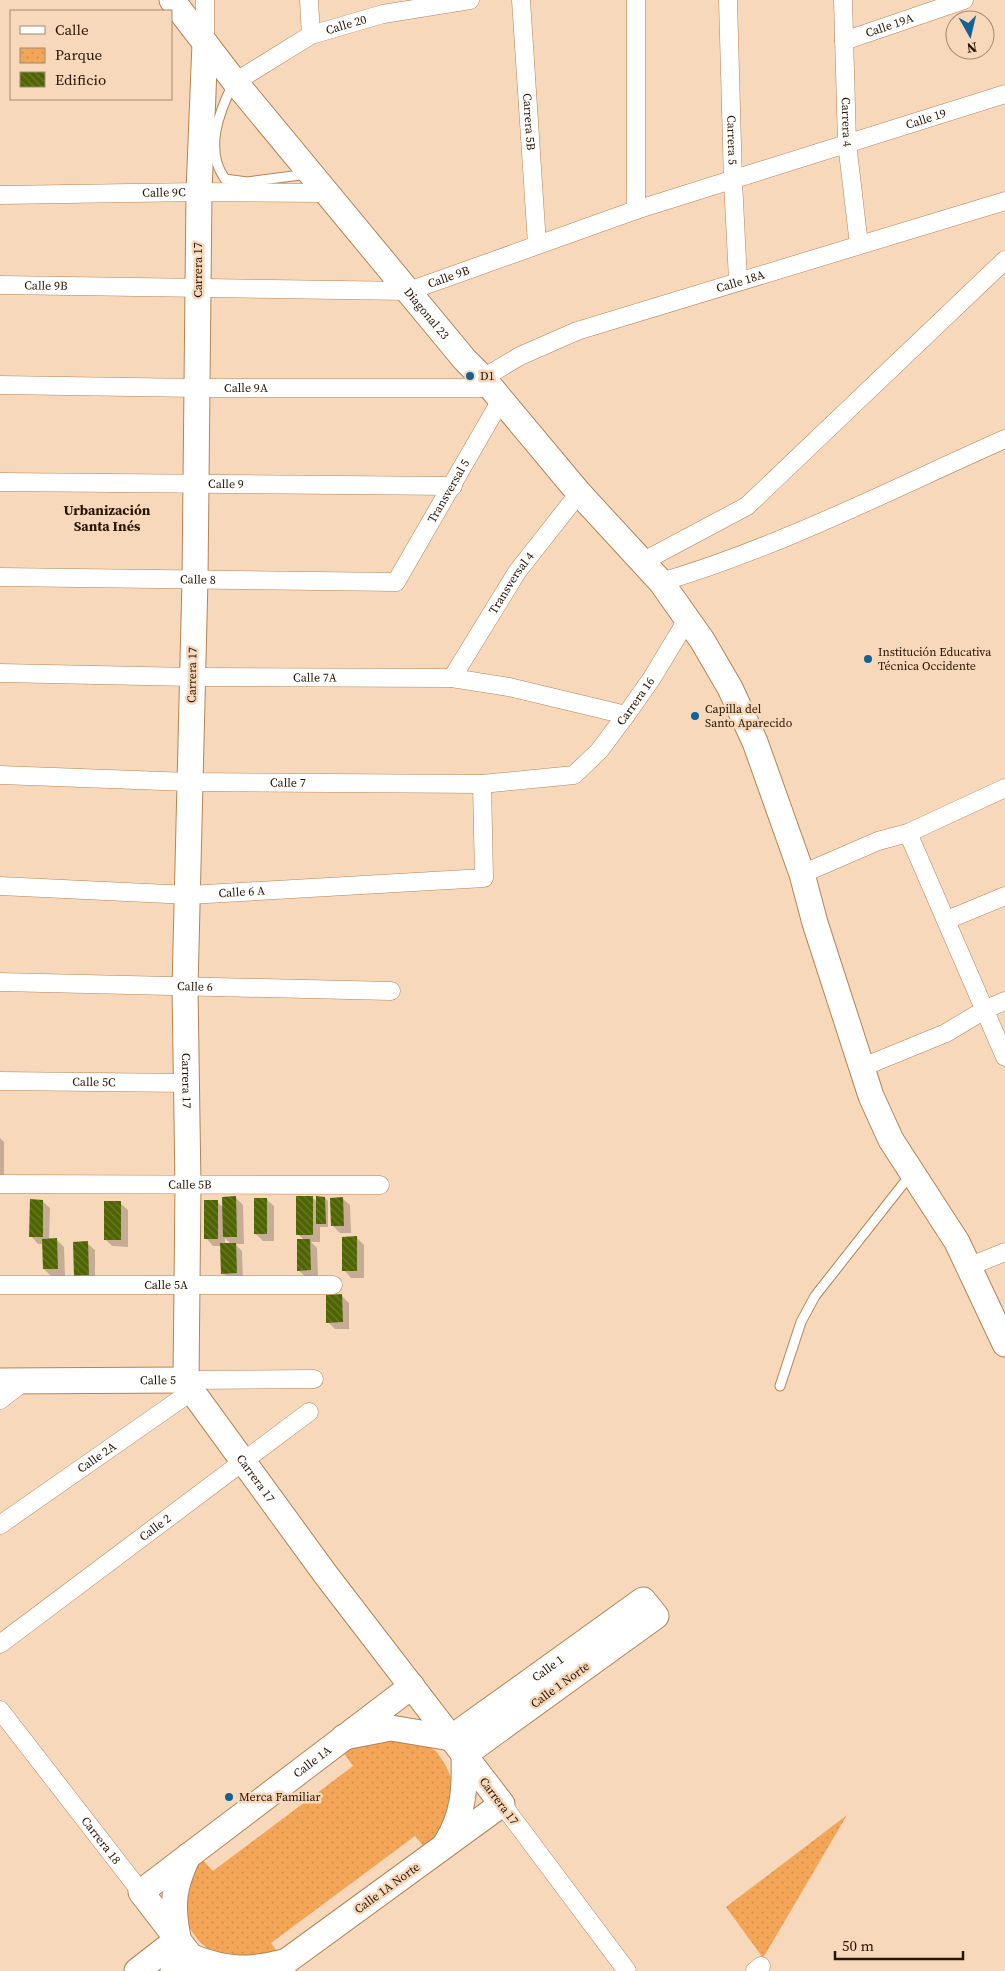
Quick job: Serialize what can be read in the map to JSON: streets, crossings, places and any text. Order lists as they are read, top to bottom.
{
  "streets": {
    "street": [
      "Calle 20",
      "Calle 19A",
      "Calle 19",
      "Carrera 5B",
      "Carrera 4",
      "Carrera 5",
      "Calle 9C",
      "Carrera 17",
      "Calle 9B",
      "Calle 18A",
      "Diagonal 23",
      "Calle 9A",
      "Calle 9",
      "Transversal 5",
      "Calle 8",
      "Transversal 4",
      "Calle 7A",
      "Carrera 16",
      "Calle 7",
      "Calle 6 A",
      "Calle 6",
      "Calle 5C",
      "Calle 5B",
      "Calle 5A",
      "Calle 5",
      "Calle 2A",
      "Calle 2",
      "Calle 1",
      "Calle 1A",
      "Carrera 18",
      "Calle 1A Norte"
    ]
  },
  "crossings": [
    ["Calle 20", "Diagonal 23"],
    ["Calle 19A", "Carrera 4"],
    ["Calle 19", "Carrera 4"],
    ["Calle 19", "Calle 9B"],
    ["Carrera 5B", "Calle 9B"],
    ["Carrera 4", "Calle 9B"],
    ["Carrera 4", "Calle 18A"],
    ["Carrera 5", "Calle 9B"],
    ["Carrera 5", "Calle 18A"],
    ["Calle 9C", "Carrera 17"],
    ["Calle 9C", "Diagonal 23"],
    ["Carrera 17", "Calle 9B"],
    ["Carrera 17", "Diagonal 23"],
    ["Carrera 17", "Calle 9A"],
    ["Carrera 17", "Calle 9"],
    ["Carrera 17", "Calle 8"],
    ["Carrera 17", "Calle 7A"],
    ["Carrera 17", "Calle 7"],
    ["Carrera 17", "Calle 6 A"],
    ["Carrera 17", "Calle 6"],
    ["Carrera 17", "Calle 5C"],
    ["Carrera 17", "Calle 5B"],
    ["Carrera 17", "Calle 5A"],
    ["Carrera 17", "Calle 5"],
    ["Carrera 17", "Calle 2A"],
    ["Carrera 17", "Calle 2"],
    ["Carrera 17", "Calle 1"],
    ["Carrera 17", "Calle 1A"],
    ["Carrera 17", "Calle 1A Norte"],
    ["Calle 9B", "Diagonal 23"],
    ["Calle 18A", "Diagonal 23"],
    ["Calle 18A", "Calle 9A"],
    ["Calle 18A", "Transversal 5"],
    ["Diagonal 23", "Calle 9A"],
    ["Diagonal 23", "Transversal 5"],
    ["Diagonal 23", "Transversal 4"],
    ["Diagonal 23", "Carrera 16"],
    ["Calle 9A", "Transversal 5"],
    ["Calle 9", "Transversal 5"],
    ["Transversal 5", "Calle 8"],
    ["Transversal 4", "Calle 7A"],
    ["Calle 7A", "Carrera 16"],
    ["Carrera 16", "Calle 7"],
    ["Calle 7", "Calle 6 A"],
    ["Calle 5", "Calle 2A"],
    ["Calle 1A", "Carrera 18"],
    ["Carrera 18", "Calle 1A Norte"]
  ],
  "districts": ["Urbanización Santa Inés"],
  "places": [
    "D1",
    "Institución Educativa Técnica Occidente",
    "Capilla del Santo Aparecido",
    "Merca Familiar"
  ],
  "legend": ["Calle", "Parque", "Edificio"],
  "scale_bar": "50 m",
  "north": "bottom"
}
